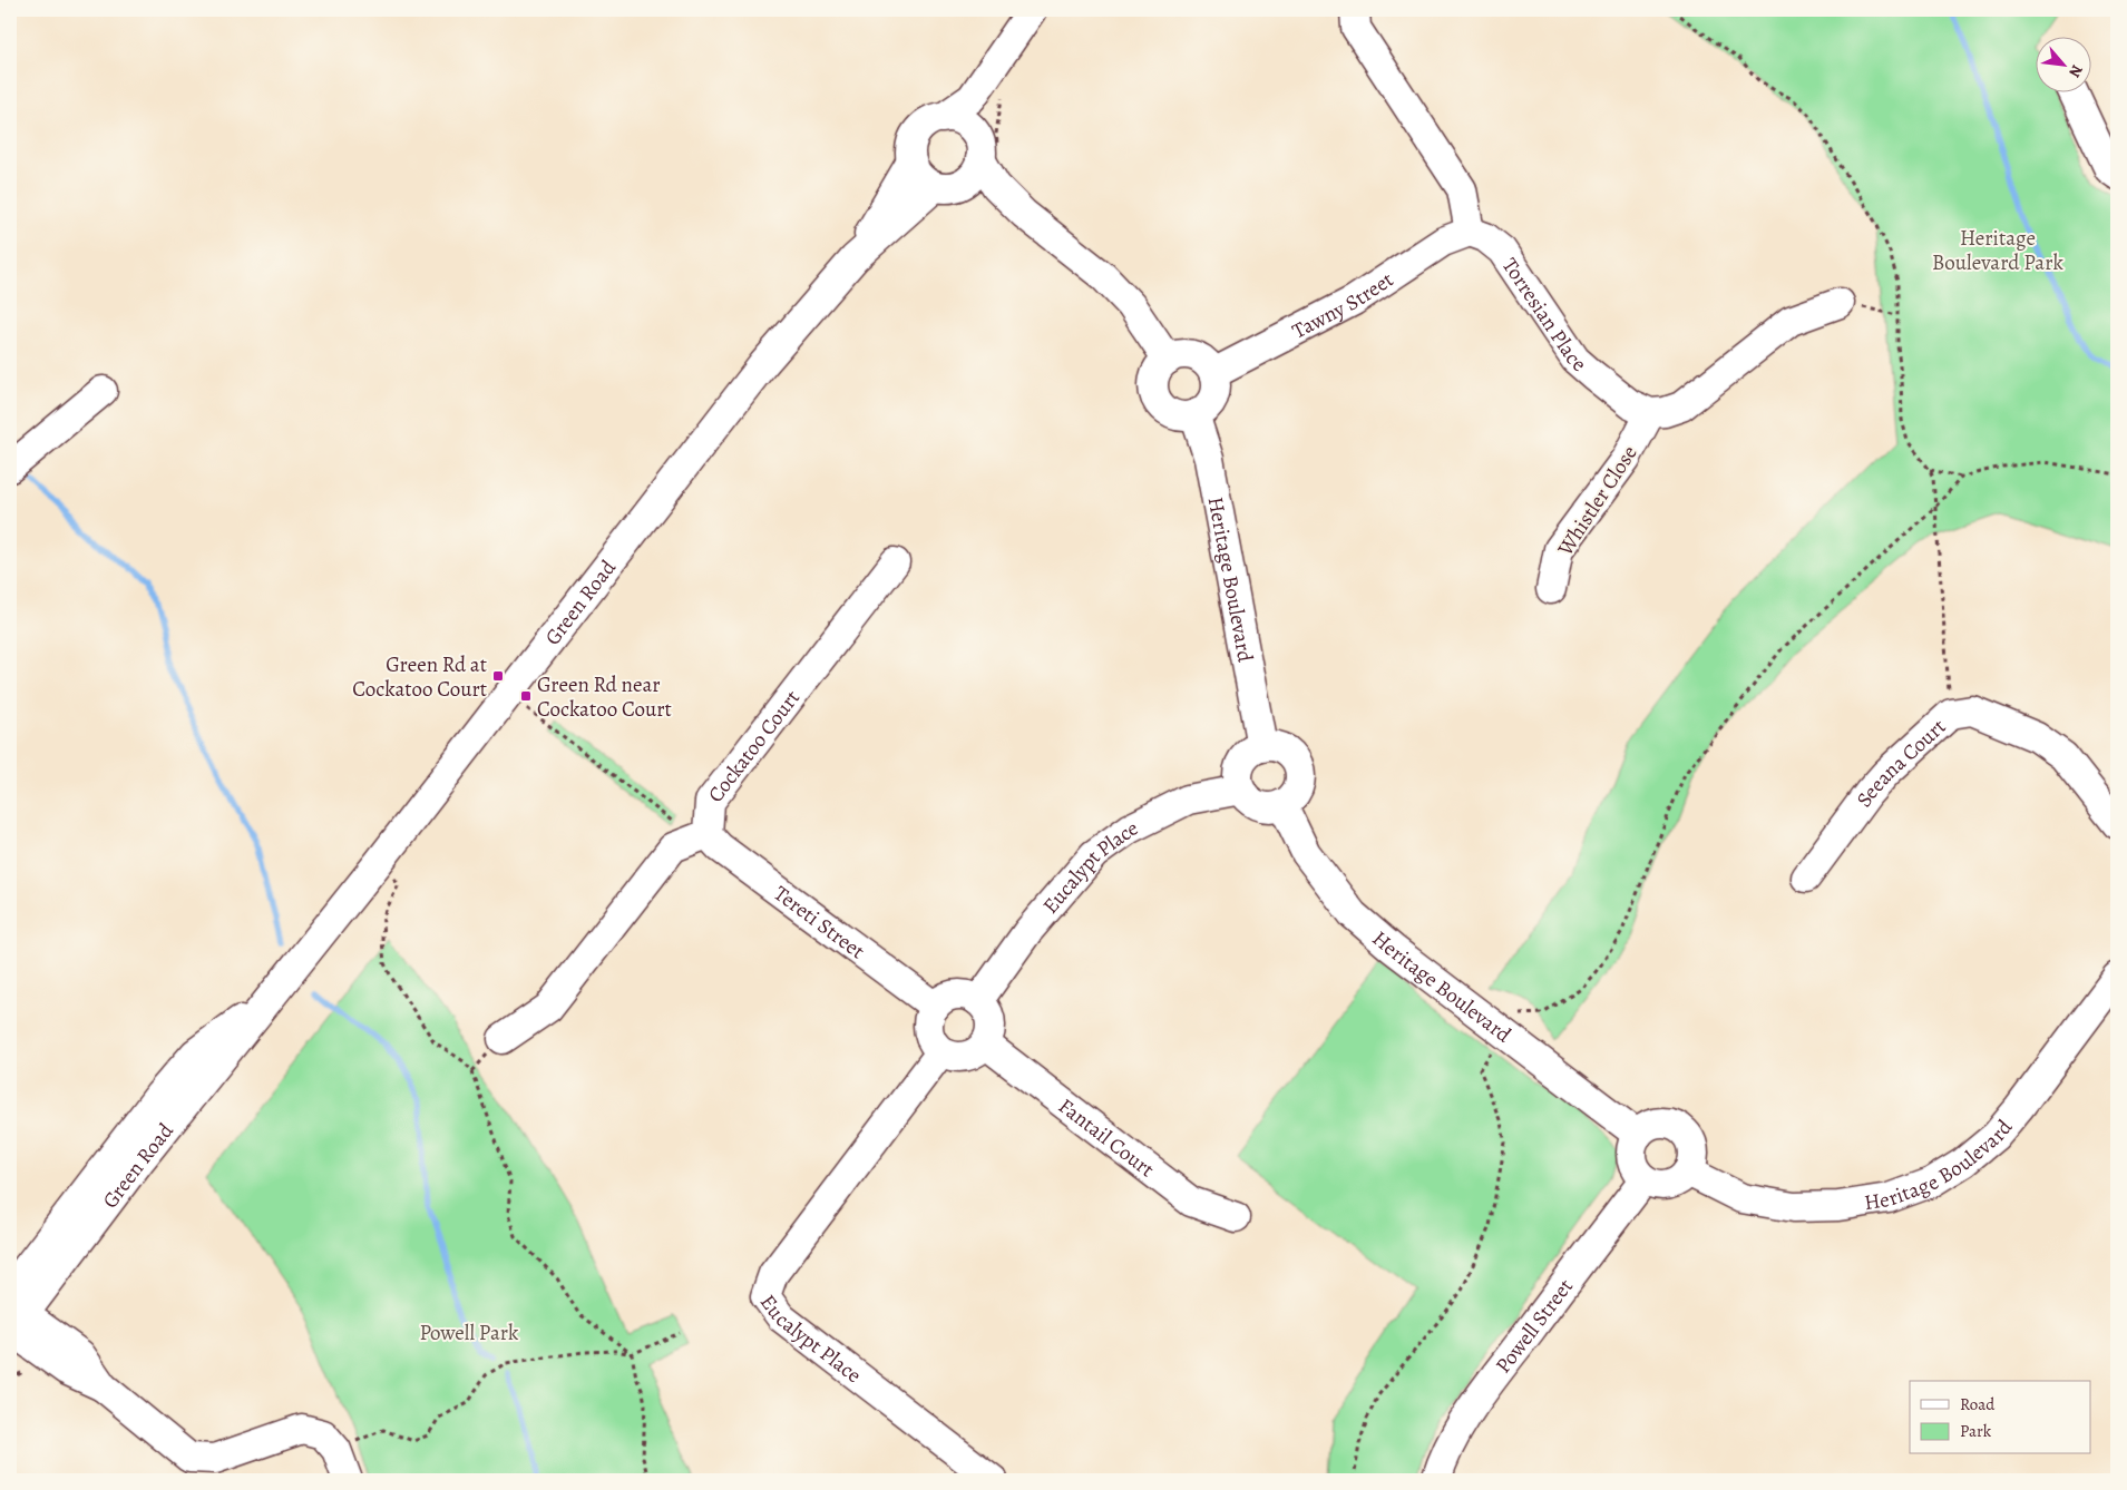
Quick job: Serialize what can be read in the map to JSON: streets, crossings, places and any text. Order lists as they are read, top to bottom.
{
  "streets": {
    "street": [
      "Tawny Street",
      "Torresian Place",
      "Whistler Close",
      "Heritage Boulevard",
      "Green Road",
      "Cockatoo Court",
      "Seeana Court",
      "Eucalypt Place",
      "Tereti Street",
      "Fantail Court",
      "Powell Street"
    ]
  },
  "crossings": [
    ["Tawny Street", "Torresian Place"],
    ["Tawny Street", "Heritage Boulevard"],
    ["Torresian Place", "Whistler Close"],
    ["Heritage Boulevard", "Eucalypt Place"],
    ["Heritage Boulevard", "Powell Street"],
    ["Cockatoo Court", "Tereti Street"],
    ["Eucalypt Place", "Tereti Street"],
    ["Eucalypt Place", "Fantail Court"],
    ["Tereti Street", "Fantail Court"]
  ],
  "parks": ["Heritage Boulevard Park", "Powell Park"],
  "places": {
    "transit": ["Green Rd at Cockatoo Court", "Green Rd near Cockatoo Court"]
  },
  "legend": ["Road", "Park"],
  "north": "bottom right"
}
